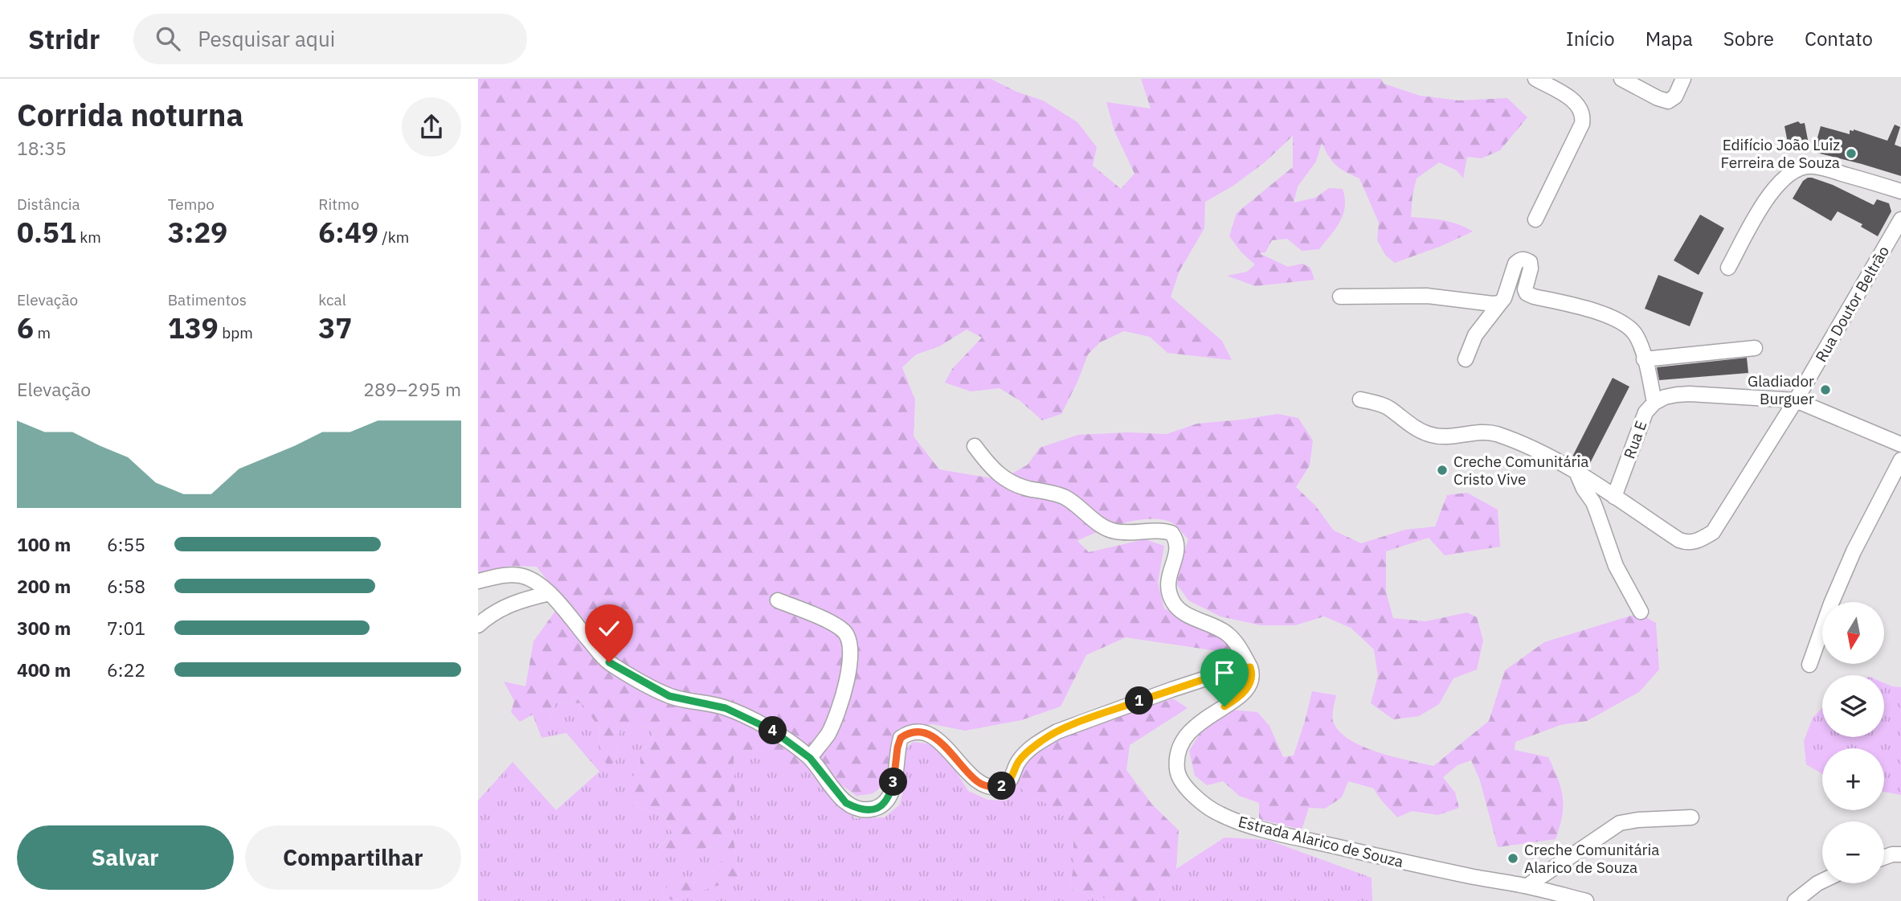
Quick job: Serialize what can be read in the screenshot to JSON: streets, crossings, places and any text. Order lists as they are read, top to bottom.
{
  "streets": {
    "street": ["Rua Doutor Beltrão", "Rua E", "Estrada Alarico de Souza"]
  },
  "crossings": [
    ["Rua Doutor Beltrão", "Rua E"]
  ],
  "places": [
    "Edifício João Luiz Ferreira de Souza",
    "Gladiador Burguer",
    "Creche Comunitária Cristo Vive",
    "Creche Comunitária Alarico de Souza"
  ],
  "north": "bottom",
  "page": {
    "header": "Stridr",
    "search": "Pesquisar aqui",
    "nav": [
      "Início",
      "Mapa",
      "Sobre",
      "Contato"
    ],
    "heading": ["Corrida noturna", "18:35"],
    "stats": [
      ["Distância", "0.51 km"],
      ["Tempo", "3:29"],
      ["Ritmo", "6:49 /km"],
      ["Elevação", "6 m"],
      ["Batimentos", "139 bpm"],
      ["kcal", "37"]
    ],
    "chart": ["Elevação", "289–295 m"],
    "list": [
      {
        "name": "100 m",
        "note": "6:55"
      },
      {
        "name": "200 m",
        "note": "6:58"
      },
      {
        "name": "300 m",
        "note": "7:01"
      },
      {
        "name": "400 m",
        "note": "6:22"
      }
    ],
    "map_buttons": ["+", "−"],
    "pins": [
      "1",
      "4",
      "3",
      "2"
    ],
    "buttons": ["Salvar", "Compartilhar"]
  }
}
